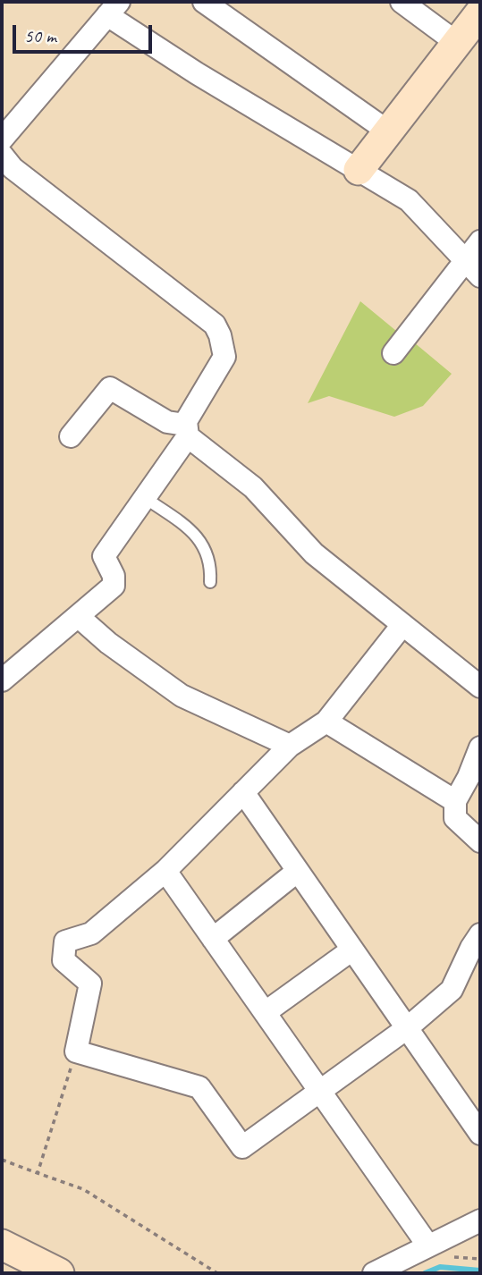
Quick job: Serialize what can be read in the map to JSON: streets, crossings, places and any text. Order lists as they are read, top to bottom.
{
  "scale_bar": "50 m"
}
